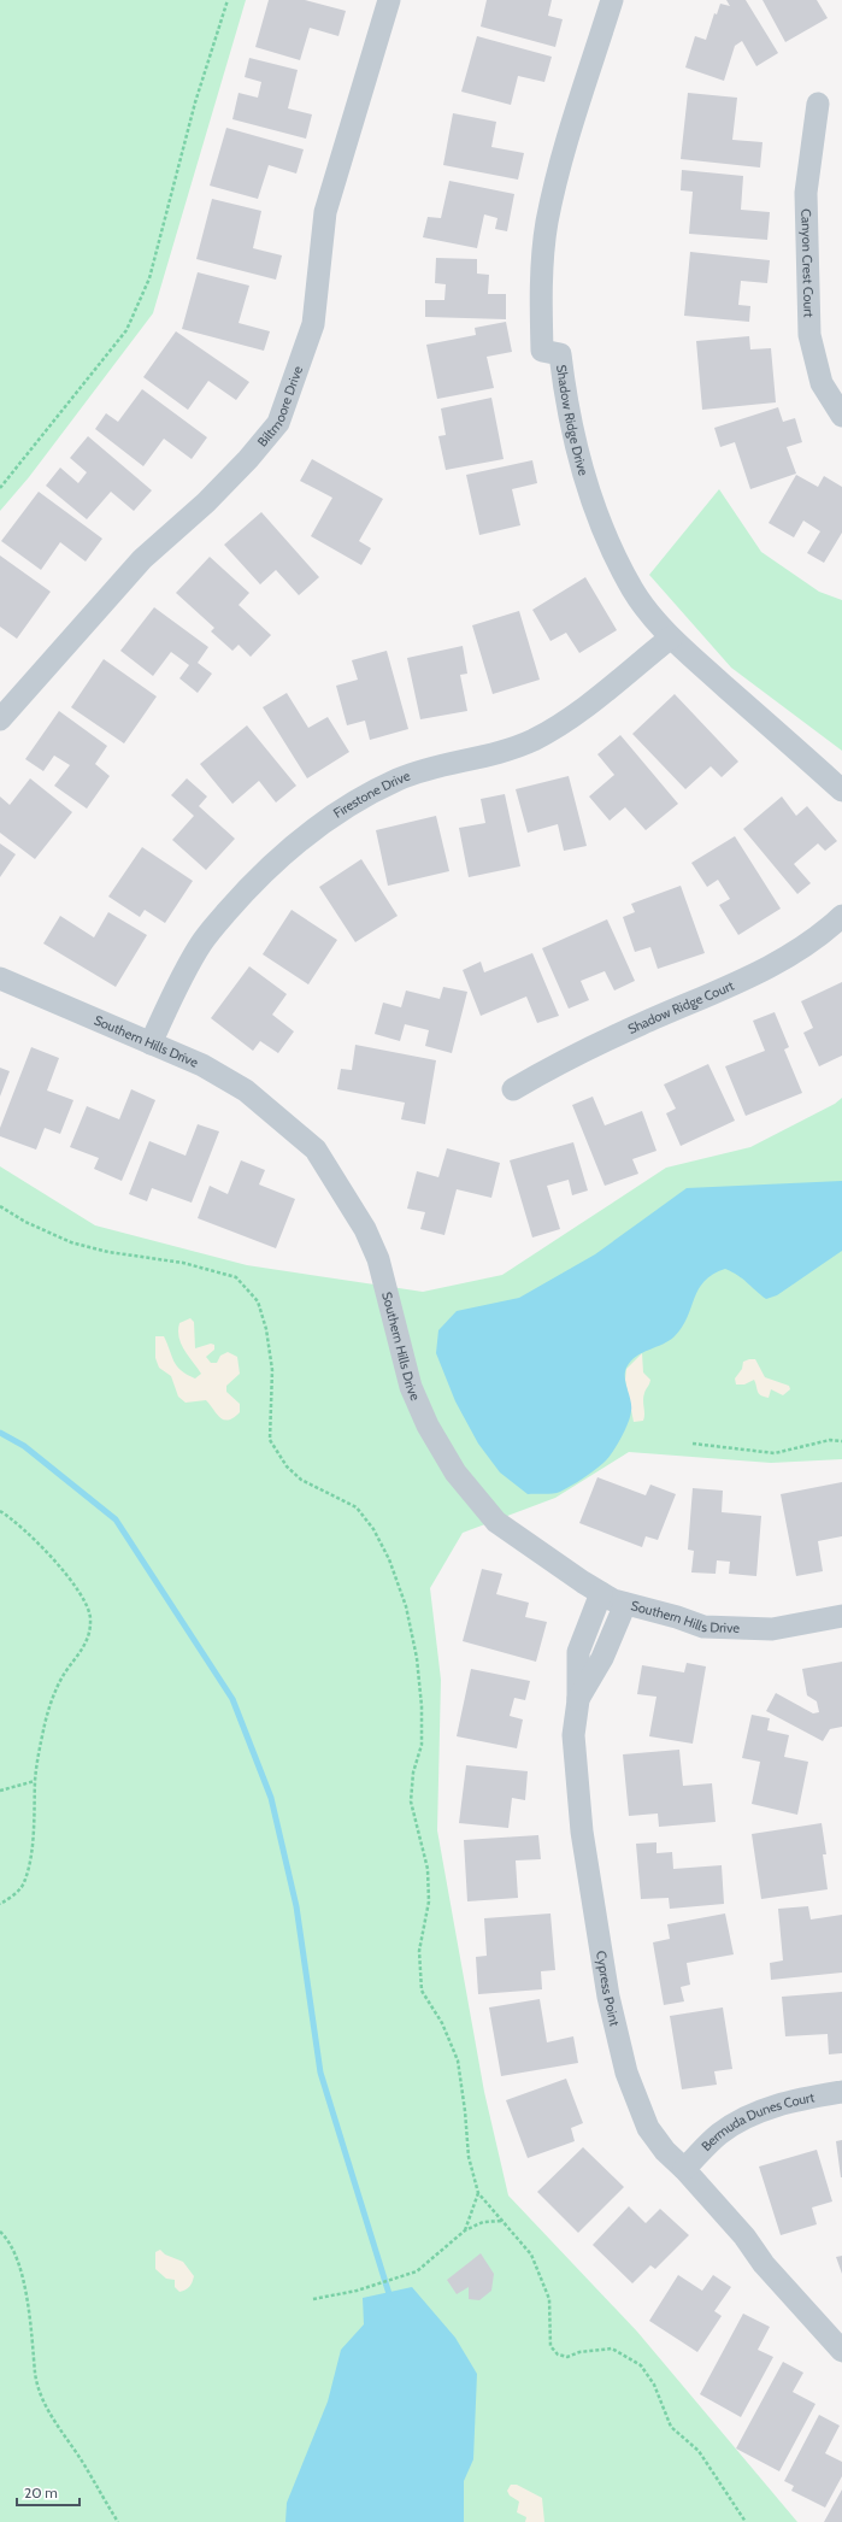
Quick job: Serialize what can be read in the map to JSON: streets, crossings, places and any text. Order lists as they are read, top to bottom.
{
  "streets": {
    "street": [
      "Canyon Crest Court",
      "Biltmoore Drive",
      "Shadow Ridge Drive",
      "Firestone Drive",
      "Shadow Ridge Court",
      "Southern Hills Drive",
      "Cypress Point",
      "Bermuda Dunes Court"
    ]
  },
  "crossings": [
    ["Shadow Ridge Drive", "Firestone Drive"],
    ["Firestone Drive", "Southern Hills Drive"],
    ["Southern Hills Drive", "Cypress Point"],
    ["Cypress Point", "Bermuda Dunes Court"]
  ],
  "scale_bar": "20 m"
}
